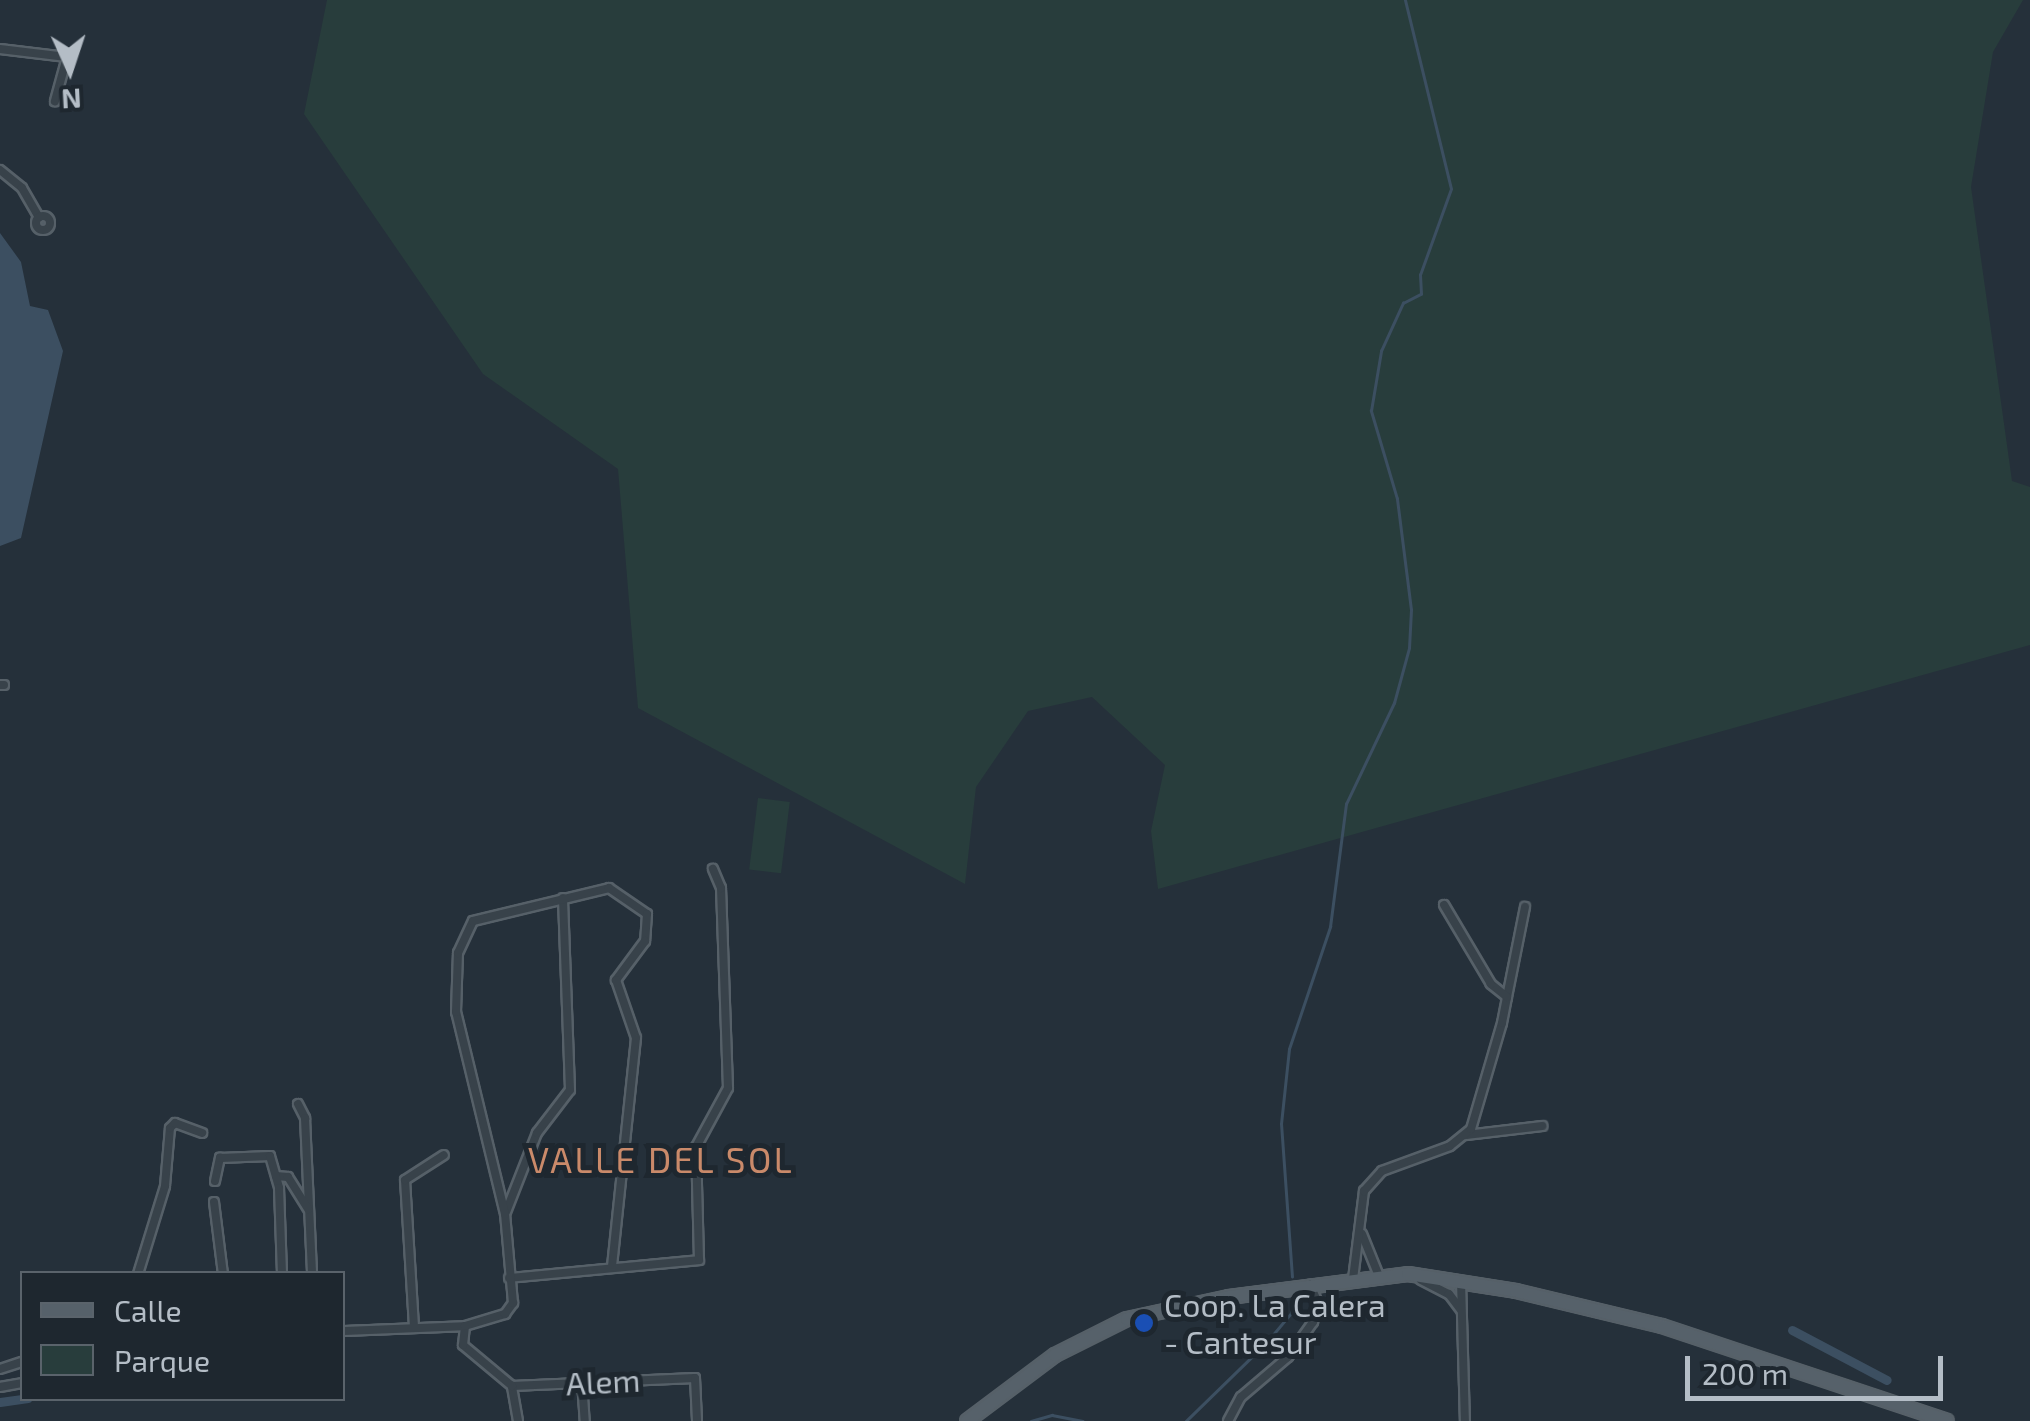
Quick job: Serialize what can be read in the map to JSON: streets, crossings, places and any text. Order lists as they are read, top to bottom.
{
  "streets": {
    "street": ["Alem"]
  },
  "districts": ["VALLE DEL SOL"],
  "places": ["Coop. La Calera - Cantesur"],
  "legend": ["Calle", "Parque"],
  "scale_bar": "200 m",
  "north": "bottom"
}
